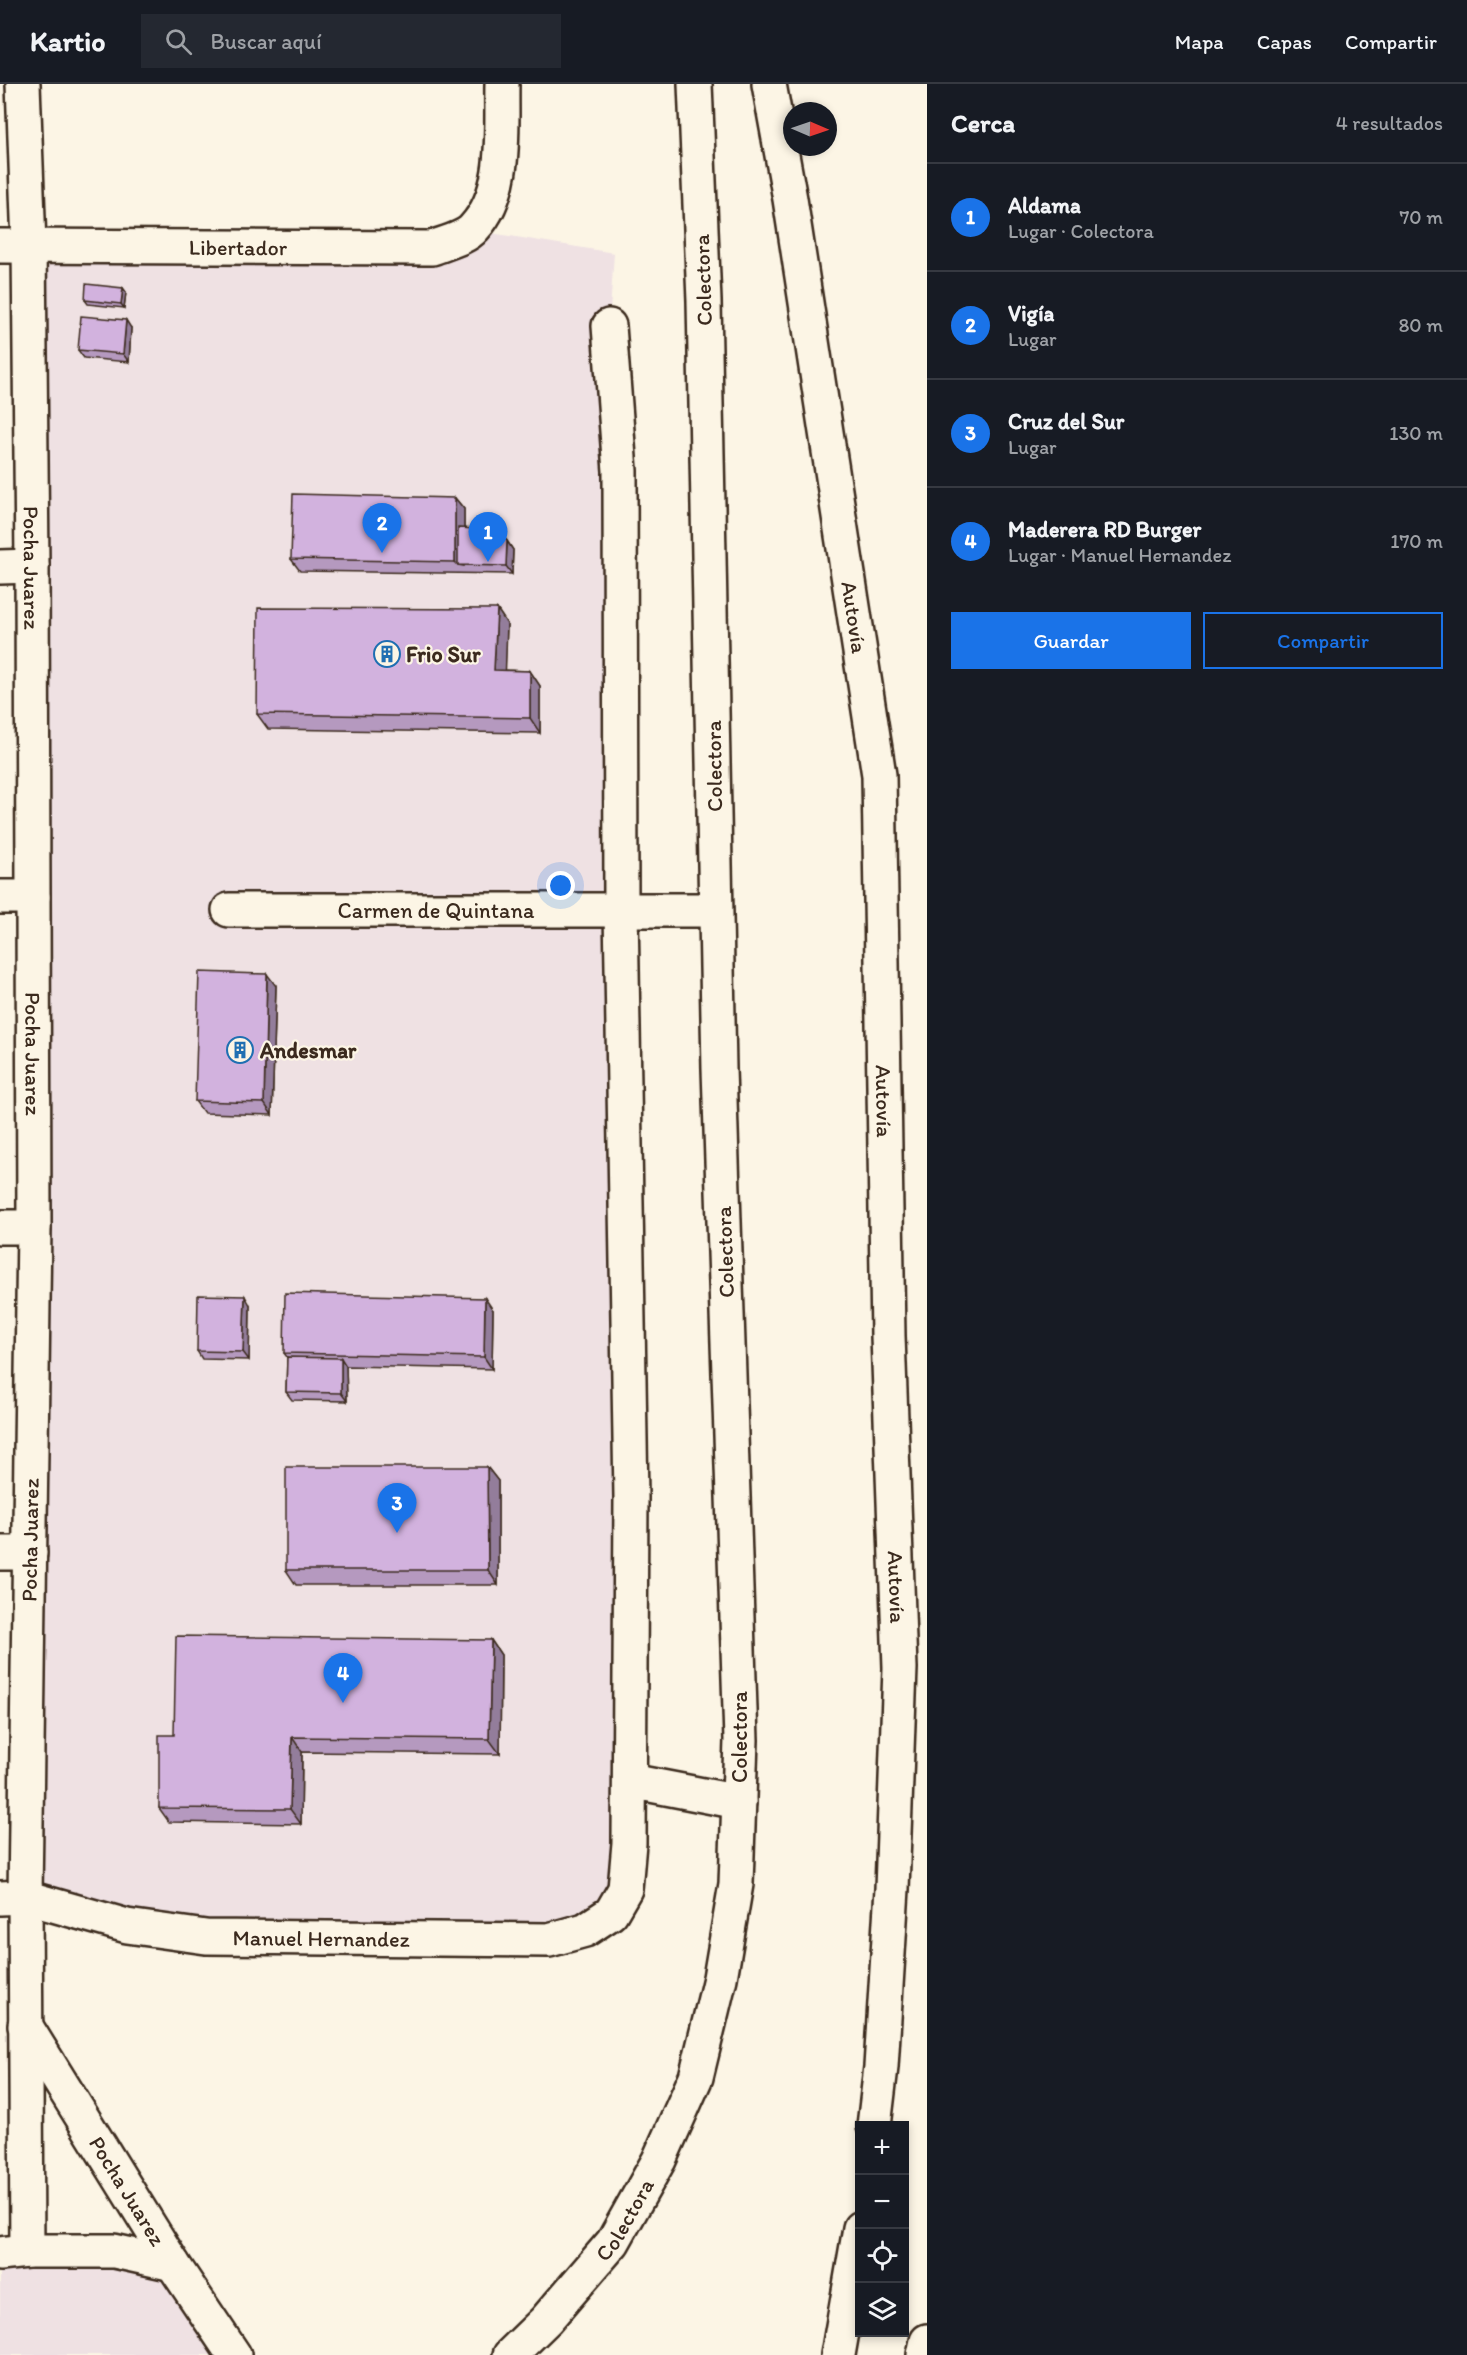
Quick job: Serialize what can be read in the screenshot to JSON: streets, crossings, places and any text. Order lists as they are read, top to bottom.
{
  "streets": {
    "street": [
      "Libertador",
      "Colectora",
      "Pocha Juarez",
      "Autovía",
      "Carmen de Quintana",
      "Manuel Hernandez"
    ]
  },
  "crossings": [
    ["Libertador", "Pocha Juarez"],
    ["Colectora", "Carmen de Quintana"],
    ["Pocha Juarez", "Manuel Hernandez"]
  ],
  "places": {
    "building": ["Frio Sur", "Andesmar"]
  },
  "north": "right",
  "page": {
    "header": "Kartio",
    "search": "Buscar aquí",
    "nav": ["Mapa", "Capas", "Compartir"],
    "heading": ["Cerca", "4 resultados"],
    "list": [
      {
        "mark": "1",
        "name": "Aldama",
        "note": "Lugar · Colectora",
        "value": "70 m"
      },
      {
        "mark": "2",
        "name": "Vigía",
        "note": "Lugar",
        "value": "80 m"
      },
      {
        "mark": "3",
        "name": "Cruz del Sur",
        "note": "Lugar",
        "value": "130 m"
      },
      {
        "mark": "4",
        "name": "Maderera RD Burger",
        "note": "Lugar · Manuel Hernandez",
        "value": "170 m"
      }
    ],
    "pins": [
      "2",
      "1",
      "3",
      "4"
    ],
    "buttons": ["Guardar", "Compartir"],
    "map_buttons": ["+", "−"]
  }
}
